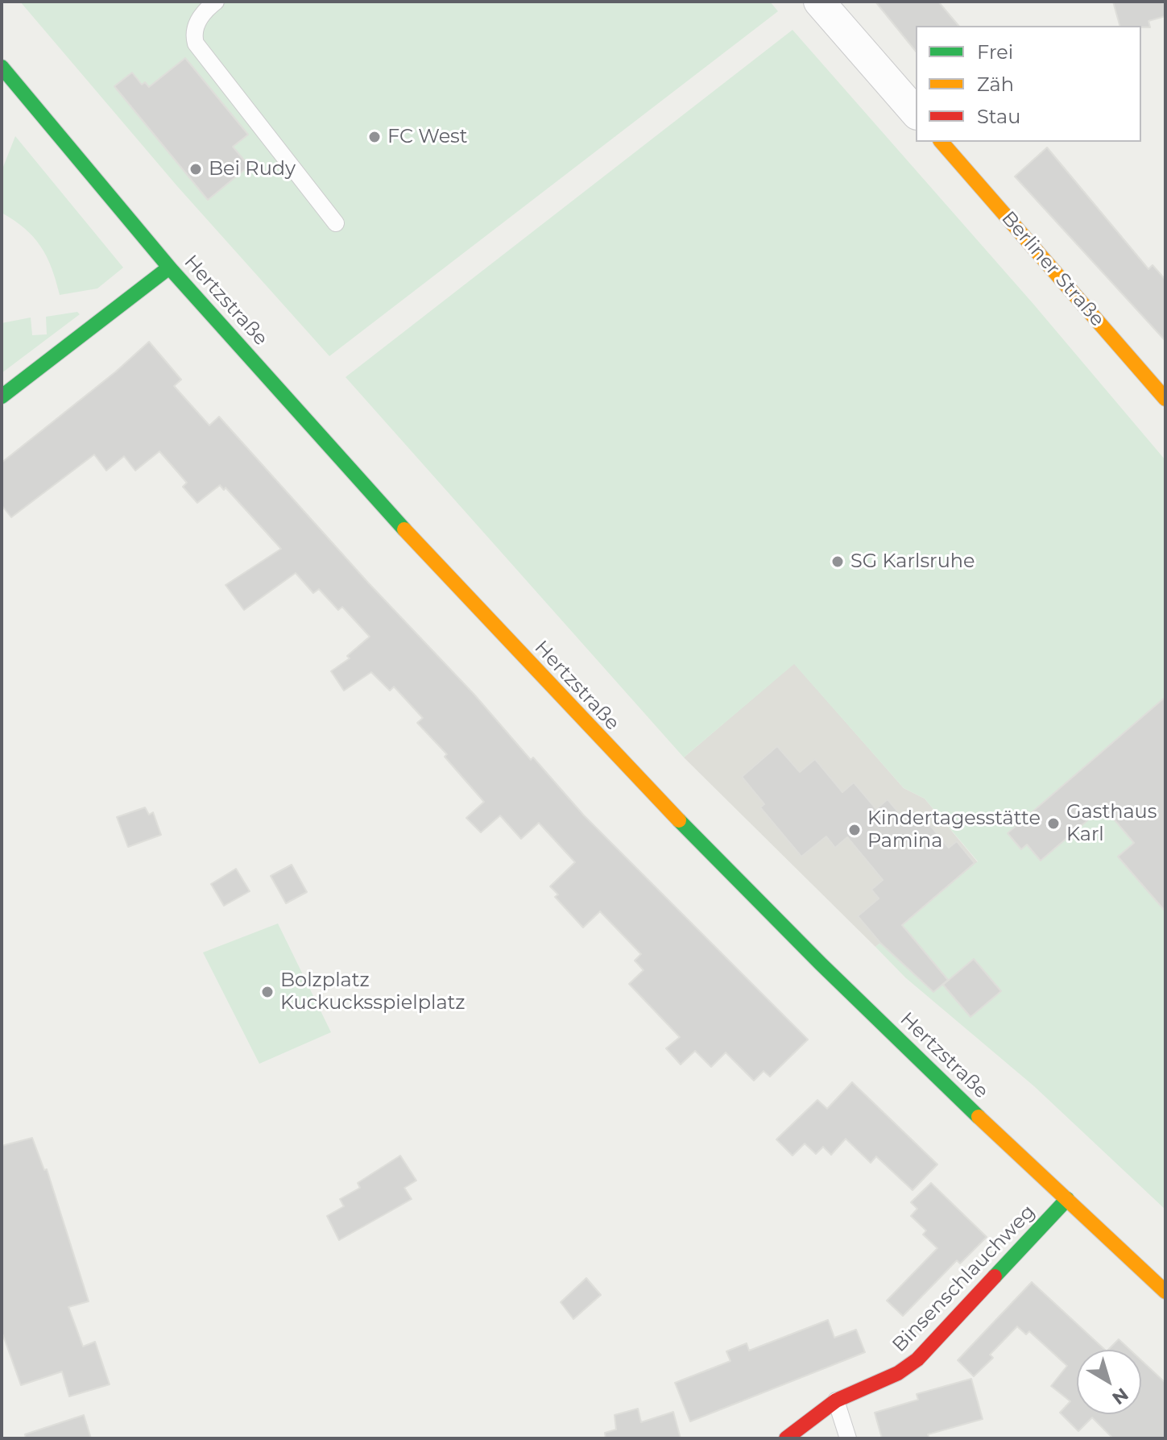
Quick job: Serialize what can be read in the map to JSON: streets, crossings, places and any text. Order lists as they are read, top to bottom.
{
  "streets": {
    "main road": ["Berliner Straße", "Hertzstraße", "Binsenschlauchweg"]
  },
  "crossings": [
    ["Hertzstraße", "Binsenschlauchweg"]
  ],
  "places": [
    "FC West",
    "Bei Rudy",
    "SG Karlsruhe",
    "Gasthaus Karl",
    "Kindertagesstätte Pamina",
    "Bolzplatz Kuckucksspielplatz"
  ],
  "legend": ["Frei", "Zäh", "Stau"],
  "north": "bottom right"
}
